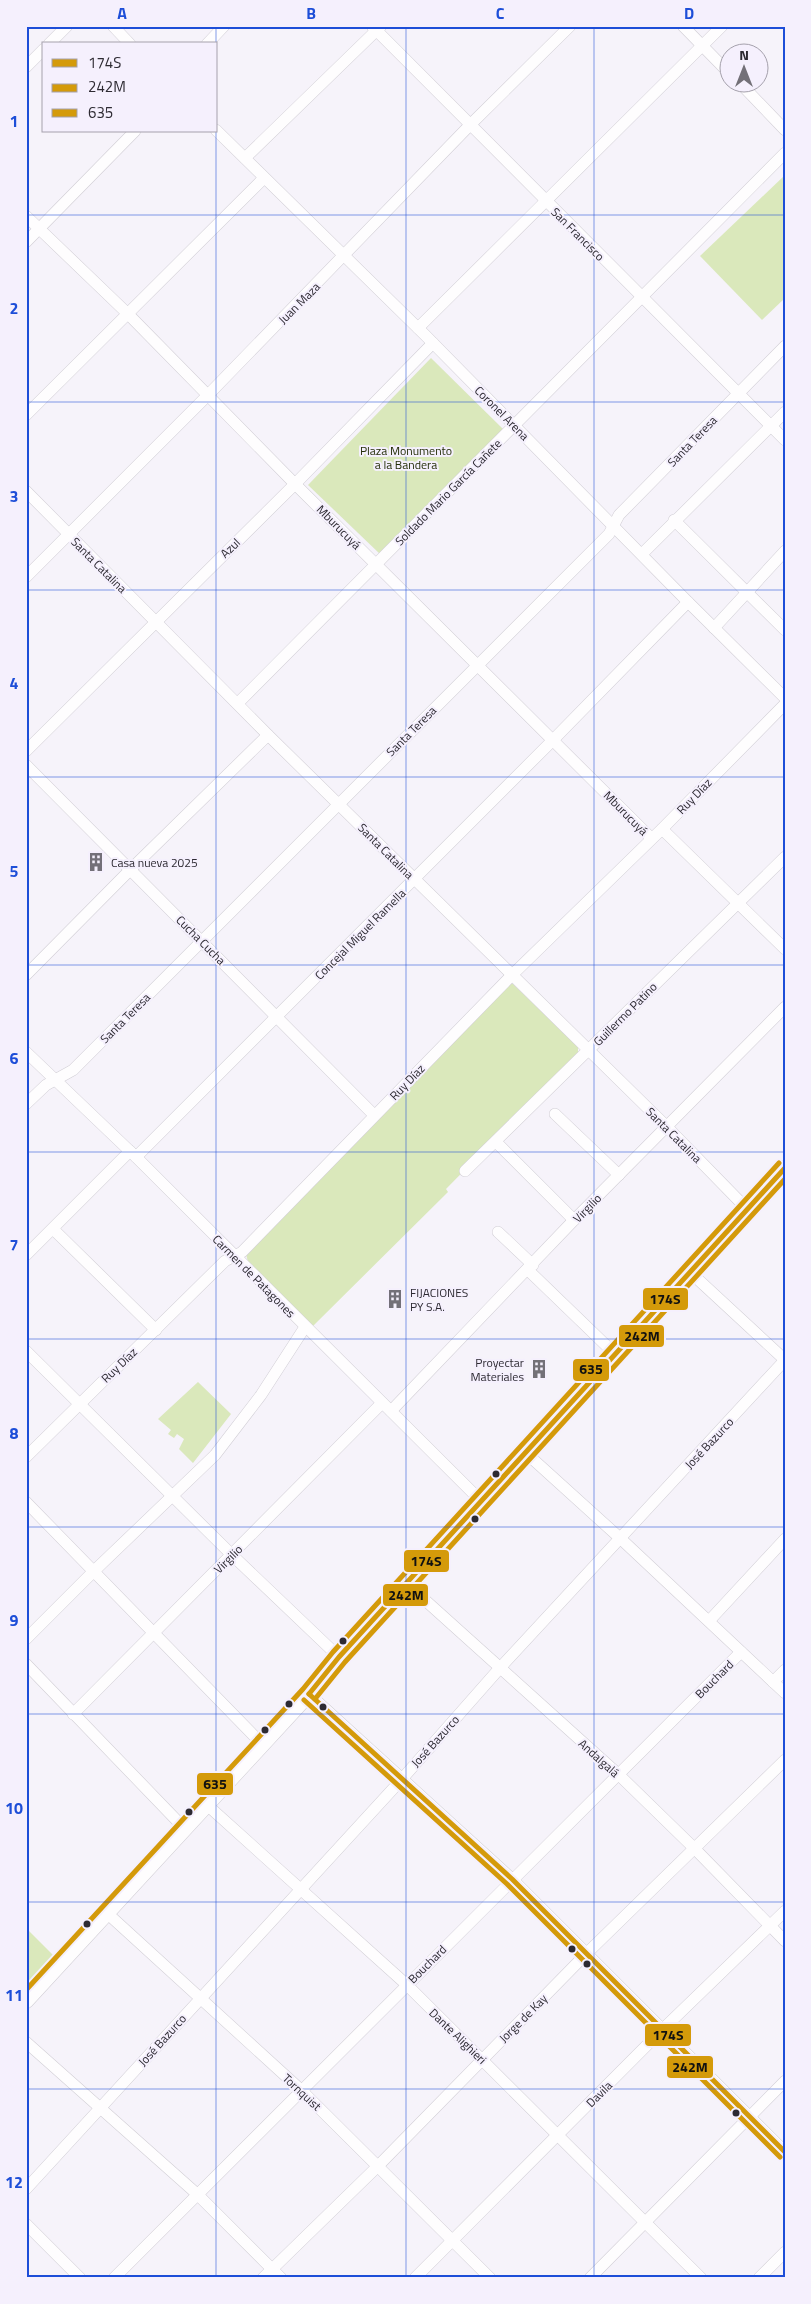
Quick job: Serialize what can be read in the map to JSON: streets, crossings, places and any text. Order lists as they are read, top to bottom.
{
  "streets": {
    "street": [
      "San Francisco",
      "Juan Maza",
      "Coronel Arena",
      "Santa Teresa",
      "Soldado Mario García Cañete",
      "Mburucuyá",
      "Azul",
      "Santa Catalina",
      "Ruy Díaz",
      "Concejal Miguel Ramella",
      "Cucha Cucha",
      "Guillermo Patino",
      "Virgilio",
      "Carmen de Patagones",
      "José Bazurco",
      "Bouchard",
      "Andalgalá",
      "Jorge de Kay",
      "Dante Alighieri",
      "Tornquist",
      "Davila"
    ]
  },
  "crossings": [
    ["San Francisco", "Juan Maza"],
    ["San Francisco", "Santa Teresa"],
    ["San Francisco", "Soldado Mario García Cañete"],
    ["Juan Maza", "Coronel Arena"],
    ["Juan Maza", "Mburucuyá"],
    ["Juan Maza", "Santa Catalina"],
    ["Coronel Arena", "Santa Teresa"],
    ["Coronel Arena", "Soldado Mario García Cañete"],
    ["Coronel Arena", "Azul"],
    ["Coronel Arena", "Concejal Miguel Ramella"],
    ["Santa Teresa", "Mburucuyá"],
    ["Santa Teresa", "Santa Catalina"],
    ["Santa Teresa", "Cucha Cucha"],
    ["Santa Teresa", "Carmen de Patagones"],
    ["Soldado Mario García Cañete", "Mburucuyá"],
    ["Soldado Mario García Cañete", "Santa Catalina"],
    ["Mburucuyá", "Azul"],
    ["Mburucuyá", "Ruy Díaz"],
    ["Mburucuyá", "Concejal Miguel Ramella"],
    ["Mburucuyá", "Guillermo Patino"],
    ["Azul", "Santa Catalina"],
    ["Santa Catalina", "Ruy Díaz"],
    ["Santa Catalina", "Concejal Miguel Ramella"],
    ["Santa Catalina", "Guillermo Patino"],
    ["Santa Catalina", "Virgilio"],
    ["Ruy Díaz", "Cucha Cucha"],
    ["Ruy Díaz", "Carmen de Patagones"],
    ["Concejal Miguel Ramella", "Cucha Cucha"],
    ["Concejal Miguel Ramella", "Carmen de Patagones"],
    ["Virgilio", "Carmen de Patagones"],
    ["José Bazurco", "Andalgalá"],
    ["José Bazurco", "Dante Alighieri"],
    ["José Bazurco", "Tornquist"],
    ["Bouchard", "Andalgalá"],
    ["Bouchard", "Dante Alighieri"],
    ["Bouchard", "Tornquist"],
    ["Andalgalá", "Jorge de Kay"],
    ["Andalgalá", "Davila"],
    ["Jorge de Kay", "Dante Alighieri"],
    ["Jorge de Kay", "Tornquist"],
    ["Dante Alighieri", "Davila"],
    ["Tornquist", "Davila"]
  ],
  "parks": ["Plaza Monumento a la Bandera"],
  "places": {
    "building": ["Casa nueva 2025", "FIJACIONES PY S.A.", "Proyectar Materiales"]
  },
  "lines": ["transit line 635", "transit line 174S", "transit line 242M"],
  "legend": ["174S", "242M", "635"],
  "north": "top",
  "grid": {
    "columns": [
      "A",
      "B",
      "C",
      "D"
    ],
    "rows": [
      "1",
      "2",
      "3",
      "4",
      "5",
      "6",
      "7",
      "8",
      "9",
      "10",
      "11",
      "12"
    ]
  }
}
